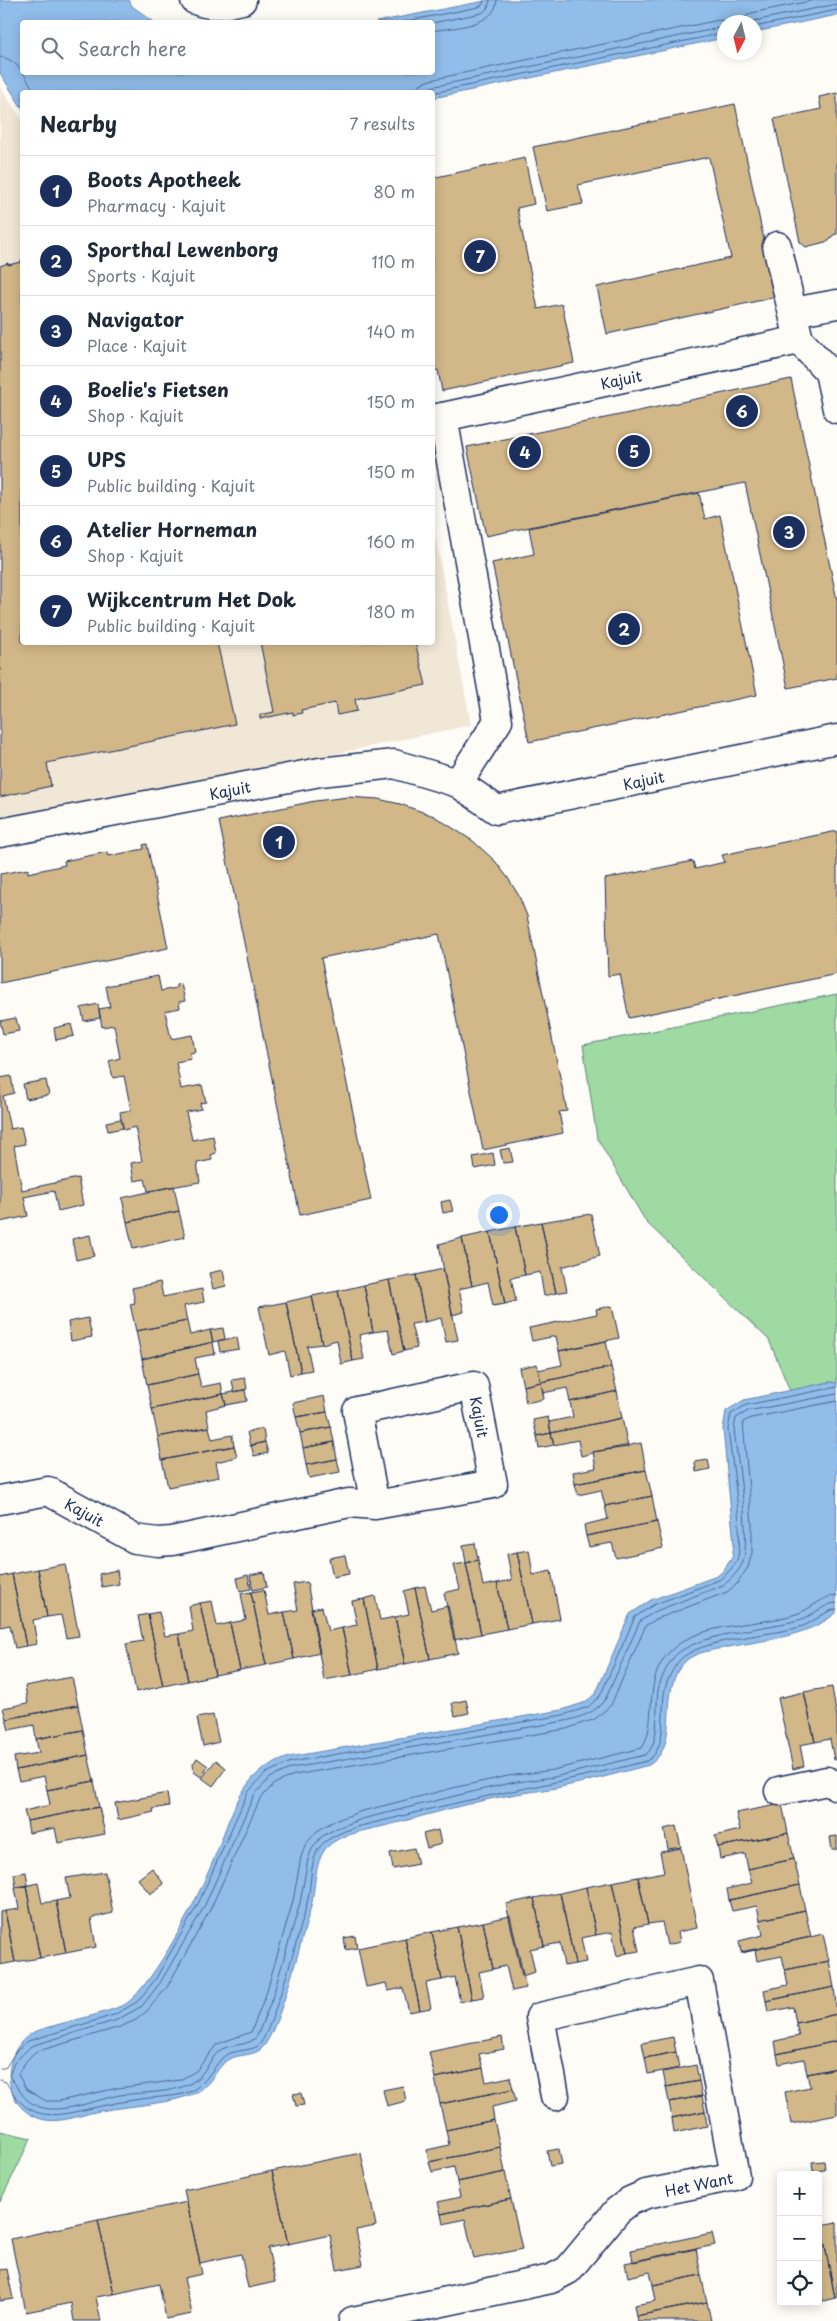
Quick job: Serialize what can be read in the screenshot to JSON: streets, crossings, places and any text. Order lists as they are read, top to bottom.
{
  "streets": {
    "street": ["Kajuit", "Het Want"]
  },
  "north": "bottom",
  "page": {
    "search": "Search here",
    "heading": ["Nearby", "7 results"],
    "list": [
      {
        "mark": "1",
        "name": "Boots Apotheek",
        "note": "Pharmacy · Kajuit",
        "value": "80 m"
      },
      {
        "mark": "2",
        "name": "Sporthal Lewenborg",
        "note": "Sports · Kajuit",
        "value": "110 m"
      },
      {
        "mark": "3",
        "name": "Navigator",
        "note": "Place · Kajuit",
        "value": "140 m"
      },
      {
        "mark": "4",
        "name": "Boelie's Fietsen",
        "note": "Shop · Kajuit",
        "value": "150 m"
      },
      {
        "mark": "5",
        "name": "UPS",
        "note": "Public building · Kajuit",
        "value": "150 m"
      },
      {
        "mark": "6",
        "name": "Atelier Horneman",
        "note": "Shop · Kajuit",
        "value": "160 m"
      },
      {
        "mark": "7",
        "name": "Wijkcentrum Het Dok",
        "note": "Public building · Kajuit",
        "value": "180 m"
      }
    ],
    "pins": [
      "7",
      "6",
      "5",
      "4",
      "3",
      "2",
      "1"
    ],
    "map_buttons": ["+", "−"]
  }
}
